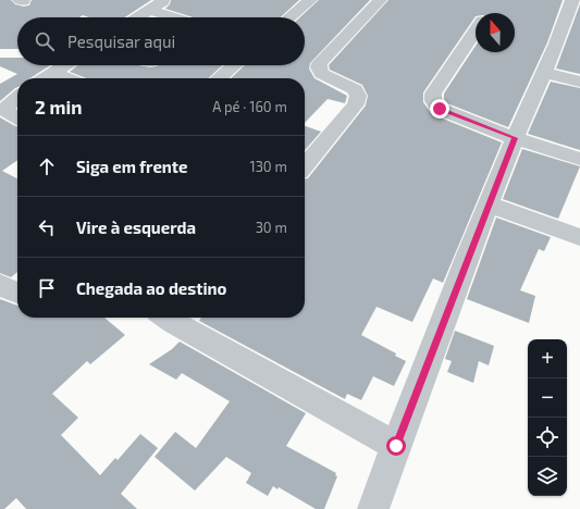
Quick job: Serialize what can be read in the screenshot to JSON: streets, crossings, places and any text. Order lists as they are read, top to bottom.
{
  "north": "top",
  "page": {
    "search": "Pesquisar aqui",
    "heading": ["2 min", "A pé · 160 m"],
    "list": [
      ["Siga em frente", "130 m"],
      ["Vire à esquerda", "30 m"],
      "Chegada ao destino"
    ],
    "map_buttons": ["+", "−"]
  }
}
